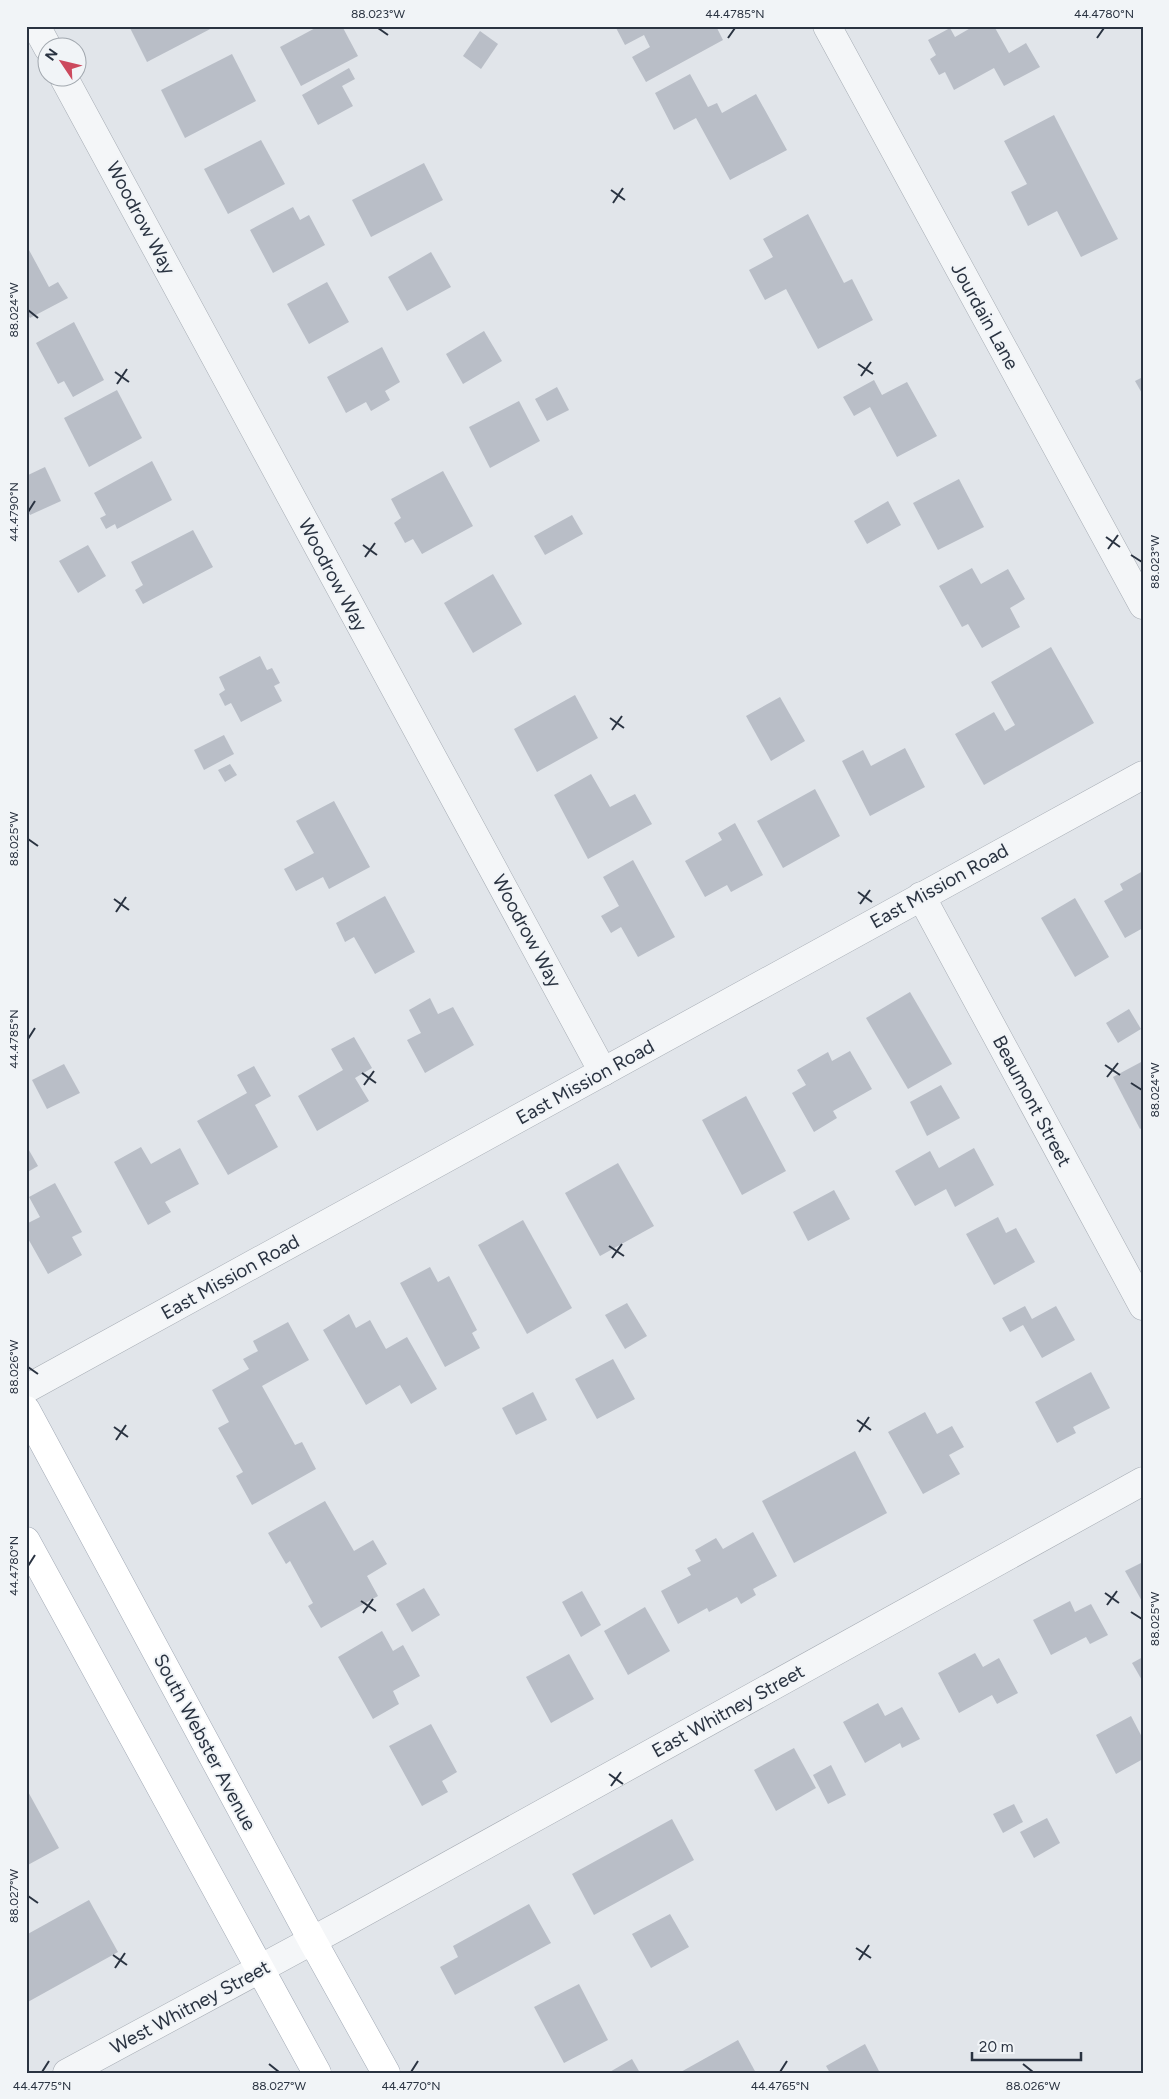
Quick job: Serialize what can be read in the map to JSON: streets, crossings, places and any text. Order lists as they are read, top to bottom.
{
  "streets": {
    "main road": ["South Webster Avenue"],
    "street": [
      "Woodrow Way",
      "Jourdain Lane",
      "East Mission Road",
      "Beaumont Street",
      "East Whitney Street",
      "West Whitney Street"
    ]
  },
  "crossings": [
    ["Woodrow Way", "East Mission Road"],
    ["East Mission Road", "Beaumont Street"],
    ["East Whitney Street", "South Webster Avenue"],
    ["East Whitney Street", "West Whitney Street"],
    ["South Webster Avenue", "West Whitney Street"]
  ],
  "scale_bar": "20 m",
  "north": "top left",
  "coordinates": [
    "88.023°W",
    "44.4785°N",
    "44.4780°N",
    "88.024°W",
    "44.4790°N",
    "88.025°W",
    "88.026°W",
    "88.027°W",
    "44.4775°N",
    "44.4770°N",
    "44.4765°N"
  ]
}
